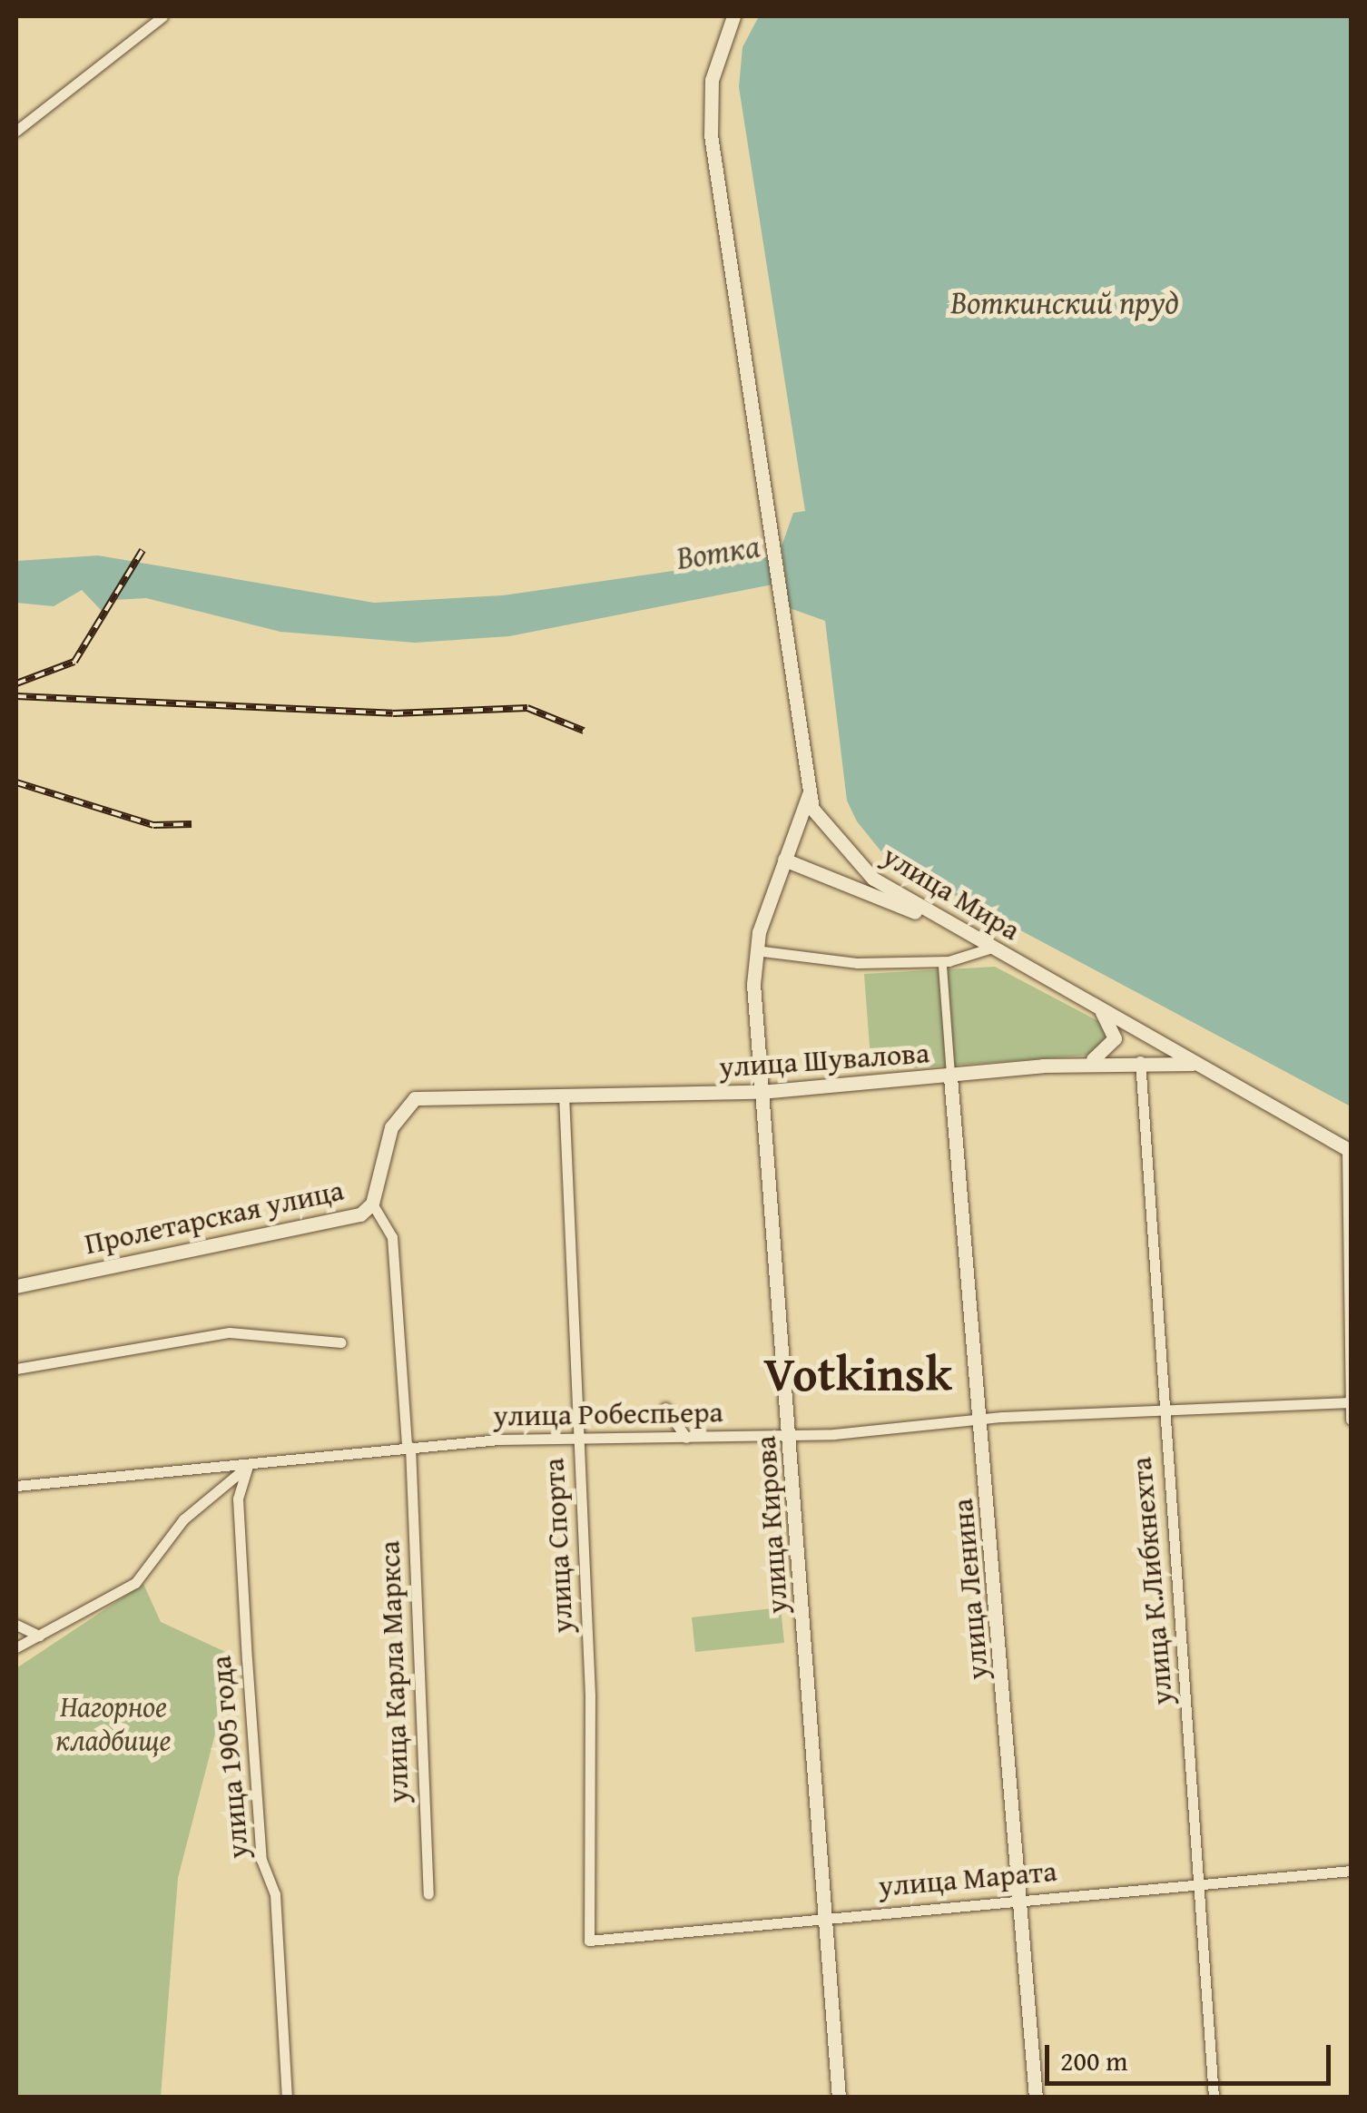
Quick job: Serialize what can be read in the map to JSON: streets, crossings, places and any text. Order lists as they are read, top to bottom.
{
  "streets": {
    "main road": [
      "улица Мира",
      "улица Шувалова",
      "Пролетарская улица",
      "улица Кирова",
      "улица Ленина"
    ],
    "street": [
      "улица Робеспьера",
      "улица Спорта",
      "улица К.Либкнехта",
      "улица Карла Маркса",
      "улица 1905 года",
      "улица Марата"
    ]
  },
  "crossings": [
    ["улица Мира", "улица Шувалова"],
    ["улица Мира", "улица Кирова"],
    ["улица Мира", "улица К.Либкнехта"],
    ["улица Шувалова", "Пролетарская улица"],
    ["улица Шувалова", "улица Кирова"],
    ["улица Шувалова", "улица Спорта"],
    ["улица Шувалова", "улица Ленина"],
    ["Пролетарская улица", "улица Спорта"],
    ["Пролетарская улица", "улица Карла Маркса"],
    ["улица Робеспьера", "улица Кирова"],
    ["улица Робеспьера", "улица Спорта"],
    ["улица Робеспьера", "улица К.Либкнехта"],
    ["улица Робеспьера", "улица Ленина"],
    ["улица Робеспьера", "улица Карла Маркса"],
    ["улица Робеспьера", "улица 1905 года"],
    ["улица Кирова", "улица Марата"],
    ["улица Спорта", "улица Марата"],
    ["улица К.Либкнехта", "улица Марата"],
    ["улица Ленина", "улица Марата"]
  ],
  "districts": ["Votkinsk"],
  "water": ["Воткинский пруд", "Вотка"],
  "parks": ["Нагорное кладбище"],
  "scale_bar": "200 m"
}
